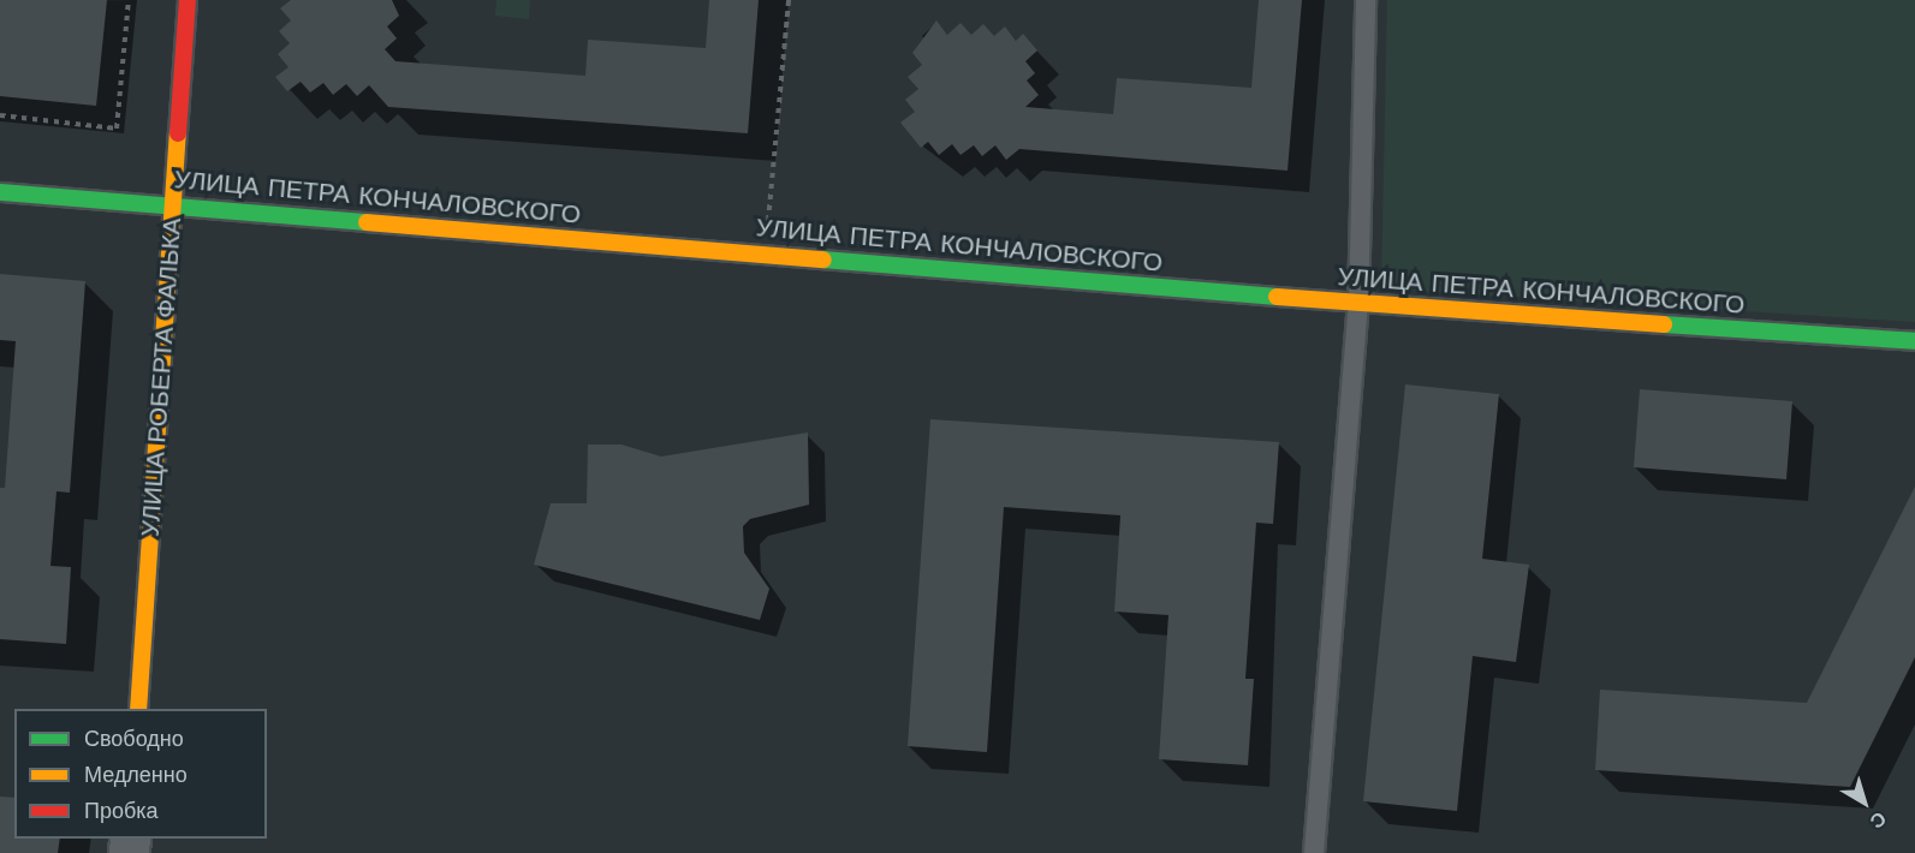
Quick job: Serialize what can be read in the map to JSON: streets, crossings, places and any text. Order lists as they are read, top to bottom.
{
  "streets": {
    "street": ["УЛИЦА ПЕТРА КОНЧАЛОВСКОГО", "УЛИЦА РОБЕРТА ФАЛЬКА"]
  },
  "crossings": [
    ["УЛИЦА ПЕТРА КОНЧАЛОВСКОГО", "УЛИЦА РОБЕРТА ФАЛЬКА"]
  ],
  "legend": ["Свободно", "Медленно", "Пробка"],
  "north": "bottom right"
}
